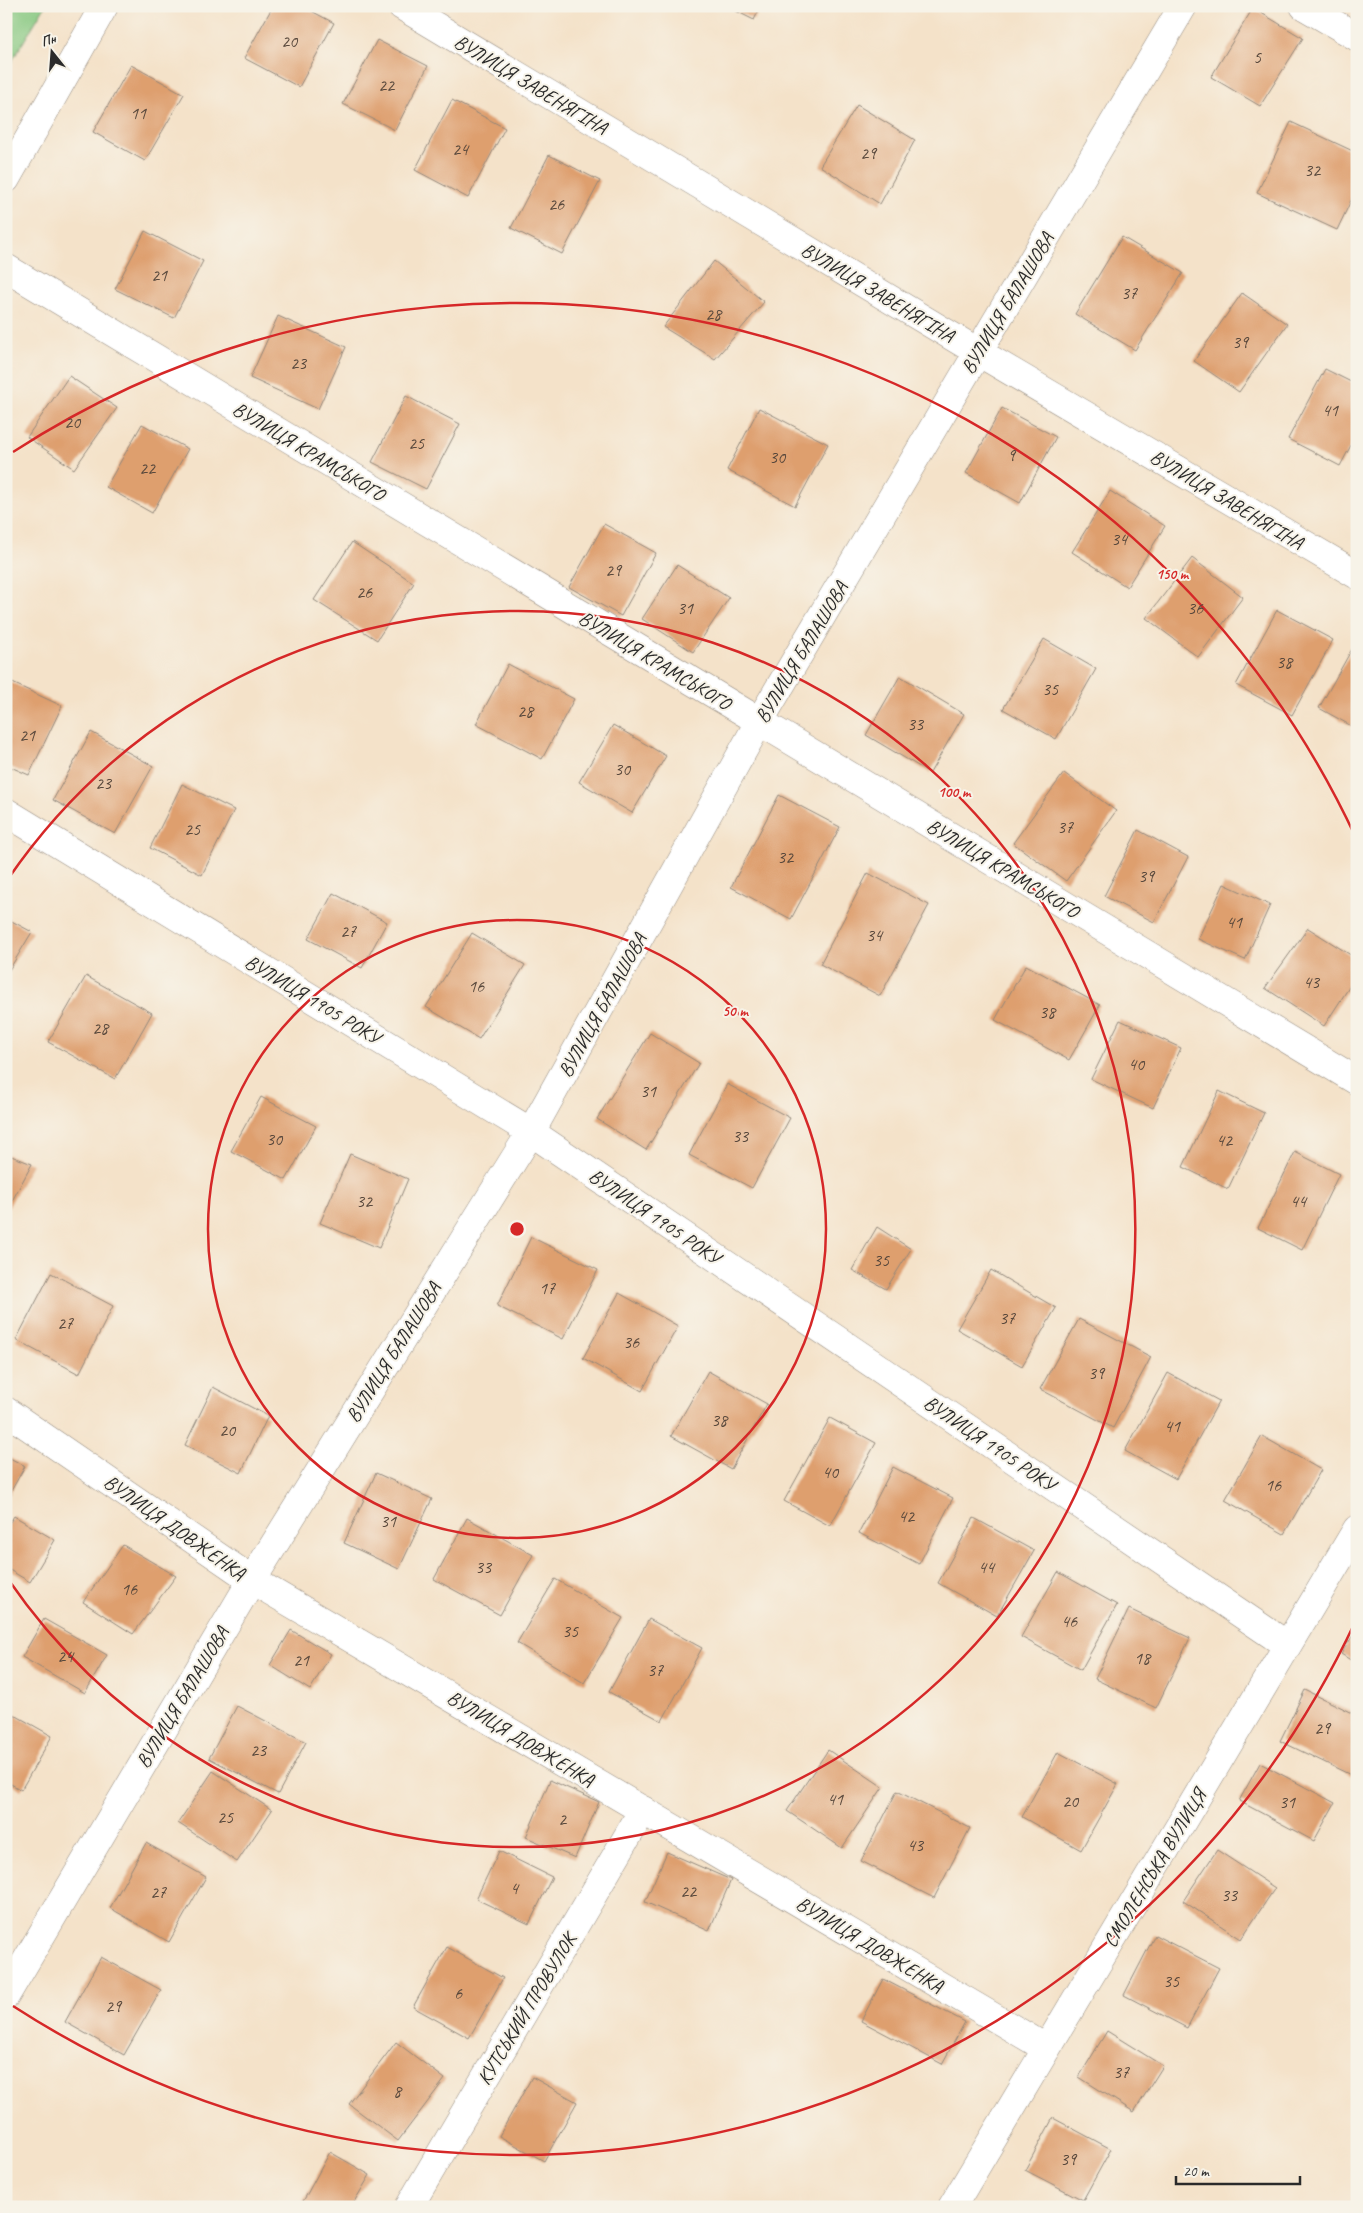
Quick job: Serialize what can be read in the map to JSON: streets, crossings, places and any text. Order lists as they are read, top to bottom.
{
  "streets": {
    "street": [
      "ВУЛИЦЯ ЗАВЕНЯГІНА",
      "ВУЛИЦЯ БАЛАШОВА",
      "ВУЛИЦЯ КРАМСЬКОГО",
      "ВУЛИЦЯ 1905 РОКУ",
      "ВУЛИЦЯ ДОВЖЕНКА",
      "СМОЛЕНСЬКА ВУЛИЦЯ",
      "КУТСЬКИЙ ПРОВУЛОК"
    ]
  },
  "crossings": [
    ["ВУЛИЦЯ ЗАВЕНЯГІНА", "ВУЛИЦЯ БАЛАШОВА"],
    ["ВУЛИЦЯ БАЛАШОВА", "ВУЛИЦЯ КРАМСЬКОГО"],
    ["ВУЛИЦЯ БАЛАШОВА", "ВУЛИЦЯ 1905 РОКУ"],
    ["ВУЛИЦЯ БАЛАШОВА", "ВУЛИЦЯ ДОВЖЕНКА"],
    ["ВУЛИЦЯ 1905 РОКУ", "СМОЛЕНСЬКА ВУЛИЦЯ"],
    ["ВУЛИЦЯ ДОВЖЕНКА", "СМОЛЕНСЬКА ВУЛИЦЯ"],
    ["ВУЛИЦЯ ДОВЖЕНКА", "КУТСЬКИЙ ПРОВУЛОК"]
  ],
  "house_numbers": [
    "20",
    "5",
    "22",
    "11",
    "24",
    "29",
    "32",
    "26",
    "21",
    "37",
    "28",
    "39",
    "23",
    "41",
    "20",
    "25",
    "9",
    "30",
    "22",
    "34",
    "29",
    "26",
    "31",
    "36",
    "38",
    "35",
    "28",
    "33",
    "21",
    "30",
    "23",
    "37",
    "25",
    "32",
    "39",
    "41",
    "27",
    "34",
    "43",
    "16",
    "38",
    "28",
    "40",
    "31",
    "33",
    "30",
    "42",
    "32",
    "44",
    "35",
    "17",
    "37",
    "27",
    "36",
    "39",
    "38",
    "41",
    "20",
    "40",
    "16",
    "42",
    "31",
    "33",
    "44",
    "16",
    "46",
    "35",
    "24",
    "18",
    "21",
    "37",
    "29",
    "23",
    "41",
    "20",
    "31",
    "25",
    "2",
    "43",
    "4",
    "22",
    "27",
    "33",
    "35",
    "6",
    "29",
    "37",
    "8",
    "39"
  ],
  "scale_bar": "20 m",
  "north": "top",
  "rings": ["150 m", "100 m", "50 m"]
}
